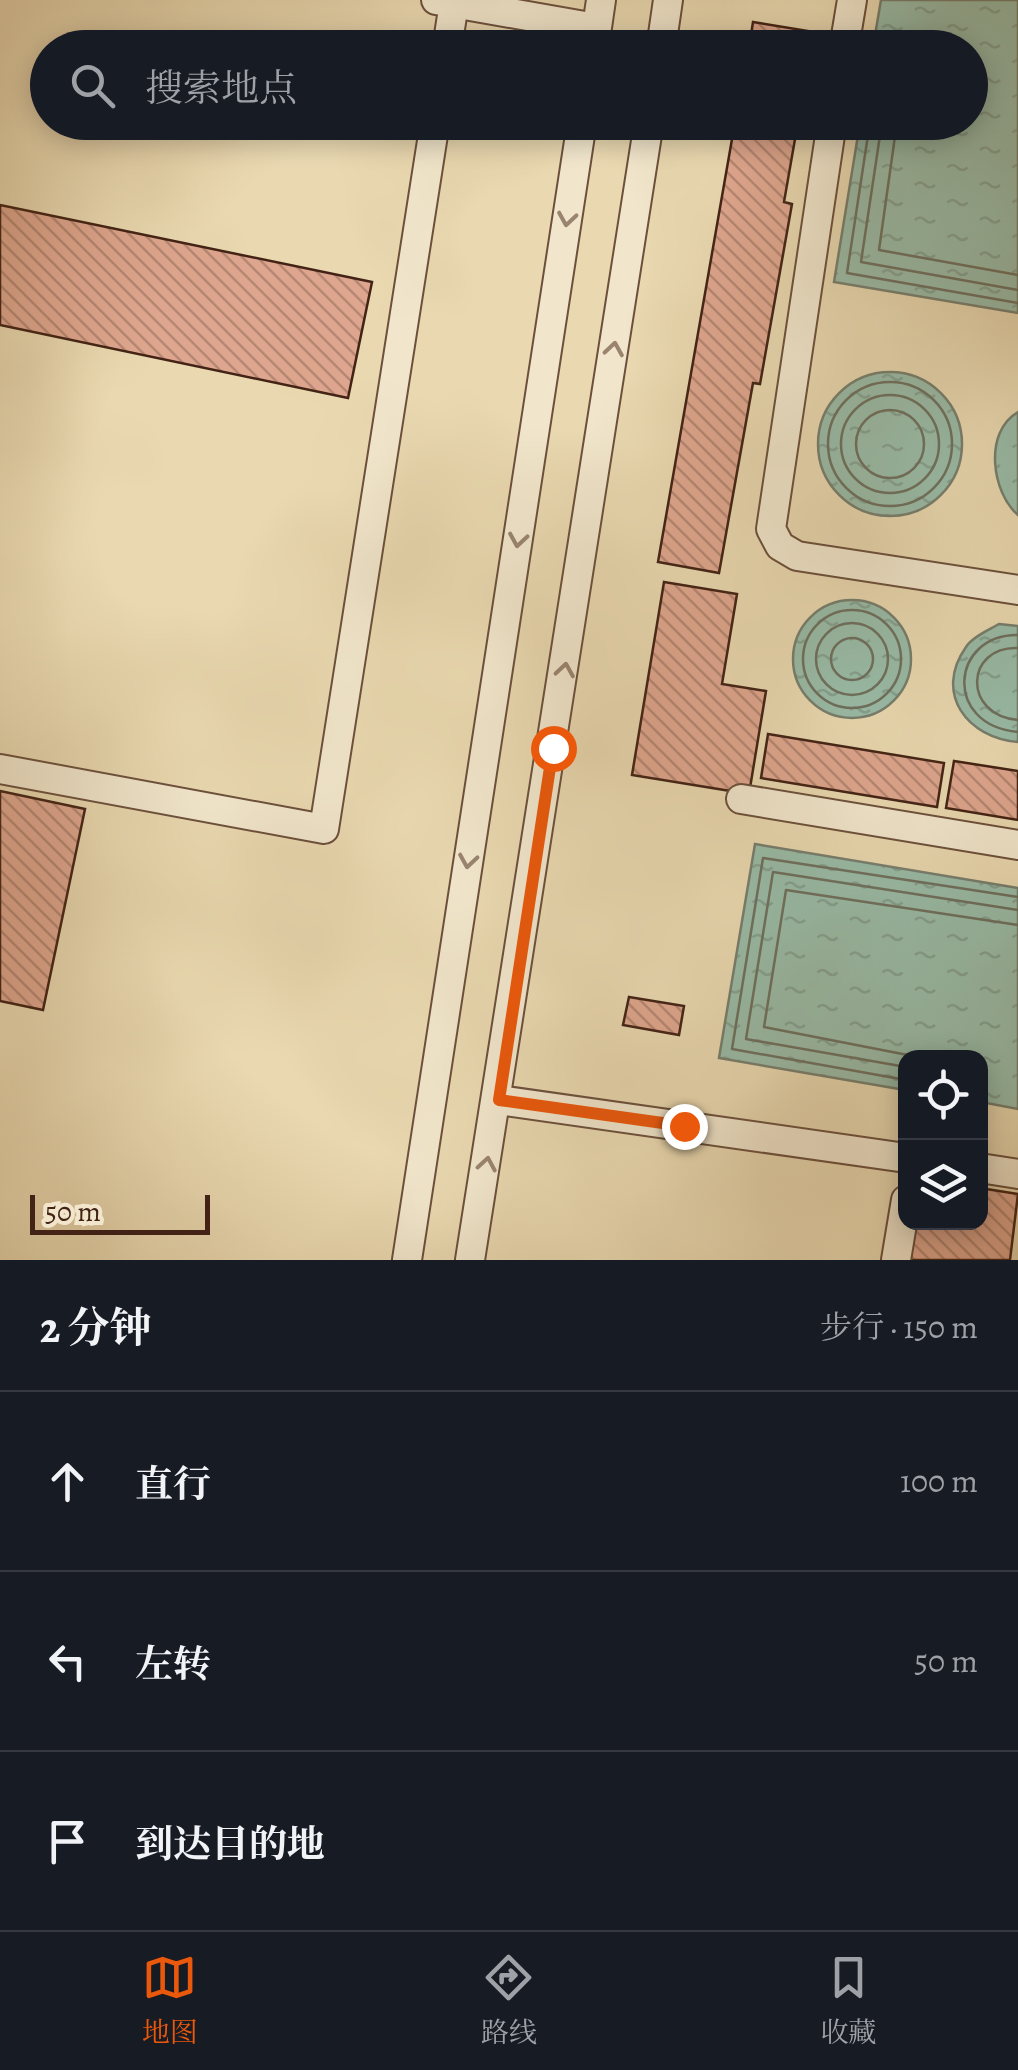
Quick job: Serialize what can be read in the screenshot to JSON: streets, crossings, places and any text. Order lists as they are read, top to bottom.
{
  "scale_bar": "50 m",
  "page": {
    "search": "搜索地点",
    "scale": "50 m",
    "heading": ["2 分钟", "步行 · 150 m"],
    "list": [
      ["直行", "100 m"],
      ["左转", "50 m"],
      "到达目的地"
    ],
    "nav": ["地图", "路线", "收藏"]
  }
}
